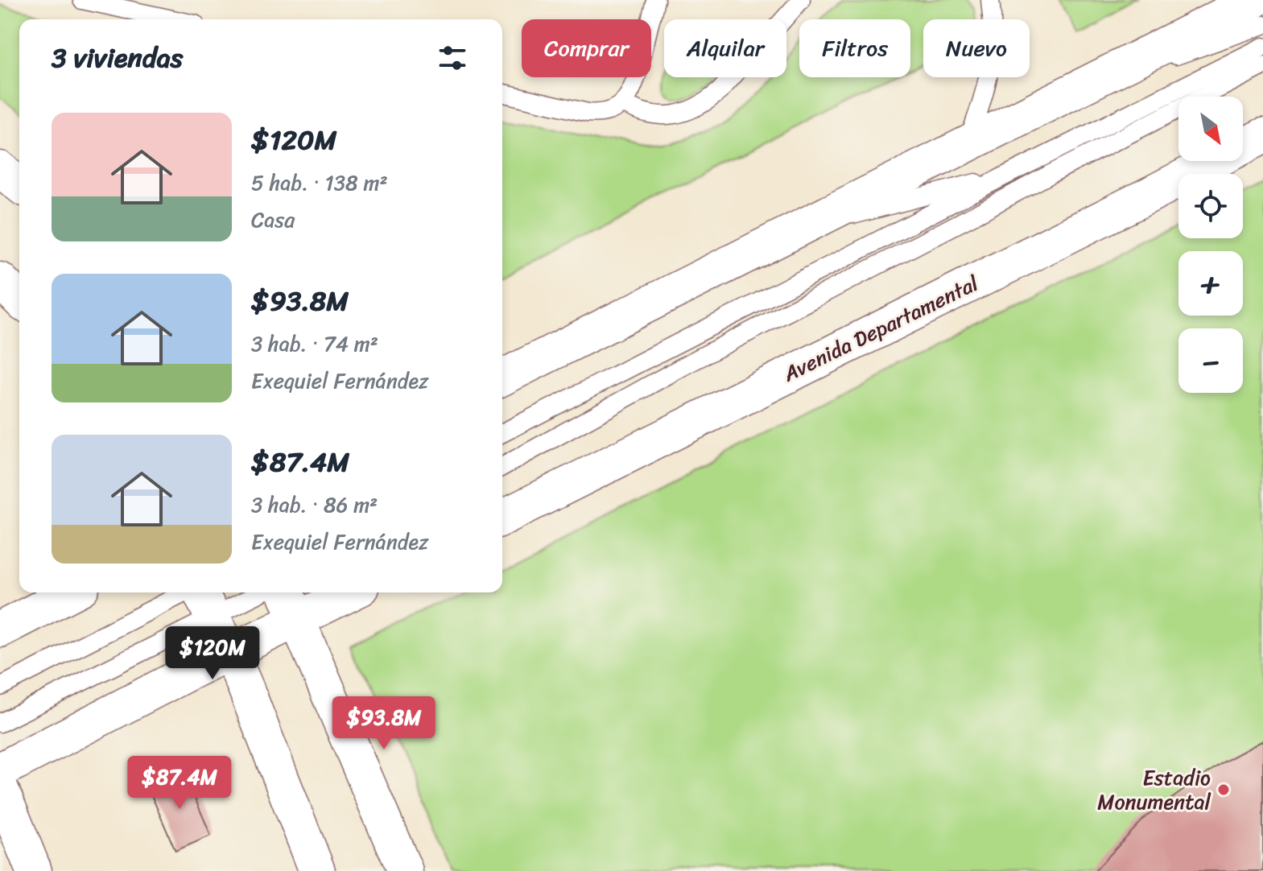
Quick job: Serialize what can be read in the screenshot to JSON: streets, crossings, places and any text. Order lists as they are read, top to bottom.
{
  "streets": {
    "main road": ["Avenida Departamental"]
  },
  "places": ["Estadio Monumental"],
  "north": "bottom right",
  "page": {
    "chip": [
      "Comprar",
      "Alquilar",
      "Filtros",
      "Nuevo"
    ],
    "heading": "3 viviendas",
    "map_buttons": ["+", "−"],
    "list": [
      {
        "name": "$120M",
        "note": "5 hab. · 138 m² · Casa"
      },
      {
        "name": "$93.8M",
        "note": "3 hab. · 74 m² · Exequiel Fernández"
      },
      {
        "name": "$87.4M",
        "note": "3 hab. · 86 m² · Exequiel Fernández"
      }
    ],
    "price": ["$120M", "$93.8M", "$87.4M"]
  }
}
